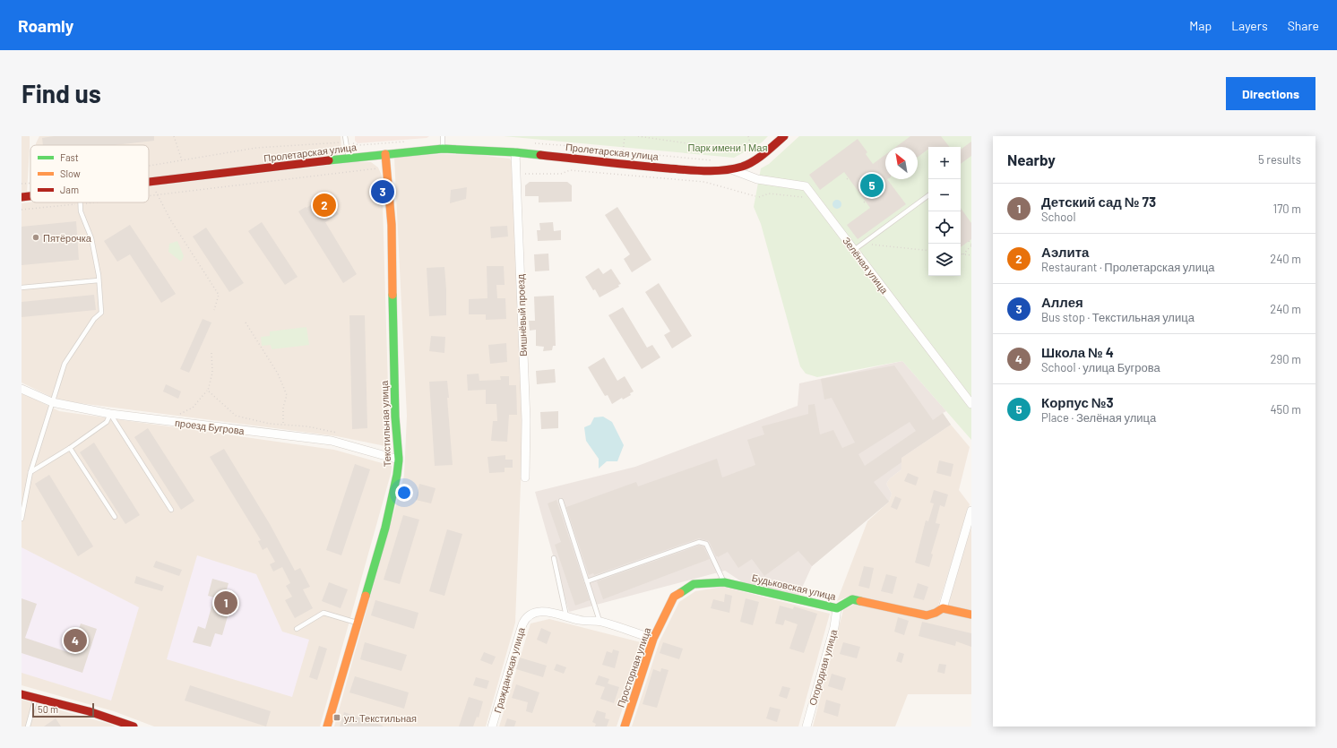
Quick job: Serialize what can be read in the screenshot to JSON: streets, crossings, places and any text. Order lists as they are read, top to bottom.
{
  "streets": {
    "street": [
      "Пролетарская улица",
      "Зелёная улица",
      "Вишнёвый проезд",
      "Текстильная улица",
      "проезд Бугрова",
      "Будьковская улица",
      "Просторная улица",
      "Огородная улица",
      "Гражданская улица"
    ]
  },
  "crossings": [
    ["Пролетарская улица", "Зелёная улица"],
    ["Пролетарская улица", "Вишнёвый проезд"],
    ["Пролетарская улица", "Текстильная улица"],
    ["Текстильная улица", "проезд Бугрова"],
    ["Будьковская улица", "Просторная улица"],
    ["Будьковская улица", "Огородная улица"],
    ["Просторная улица", "Гражданская улица"]
  ],
  "parks": ["Парк имени 1 Мая"],
  "places": {
    "other": ["Пятёрочка"],
    "transit": ["ул. Текстильная"]
  },
  "legend": ["Fast", "Slow", "Jam"],
  "scale_bar": "50 m",
  "north": "top left",
  "page": {
    "header": "Roamly",
    "nav": ["Map", "Layers", "Share"],
    "buttons": "Directions",
    "title": "Find us",
    "heading": ["Nearby", "5 results"],
    "map_buttons": ["+", "−"],
    "pins": [
      "5",
      "3",
      "2",
      "1",
      "4"
    ],
    "list": [
      {
        "mark": "1",
        "name": "Детский сад № 73",
        "note": "School",
        "value": "170 m"
      },
      {
        "mark": "2",
        "name": "Аэлита",
        "note": "Restaurant · Пролетарская улица",
        "value": "240 m"
      },
      {
        "mark": "3",
        "name": "Аллея",
        "note": "Bus stop · Текстильная улица",
        "value": "240 m"
      },
      {
        "mark": "4",
        "name": "Школа № 4",
        "note": "School · улица Бугрова",
        "value": "290 m"
      },
      {
        "mark": "5",
        "name": "Корпус №3",
        "note": "Place · Зелёная улица",
        "value": "450 m"
      }
    ],
    "scale": "50 m"
  }
}
